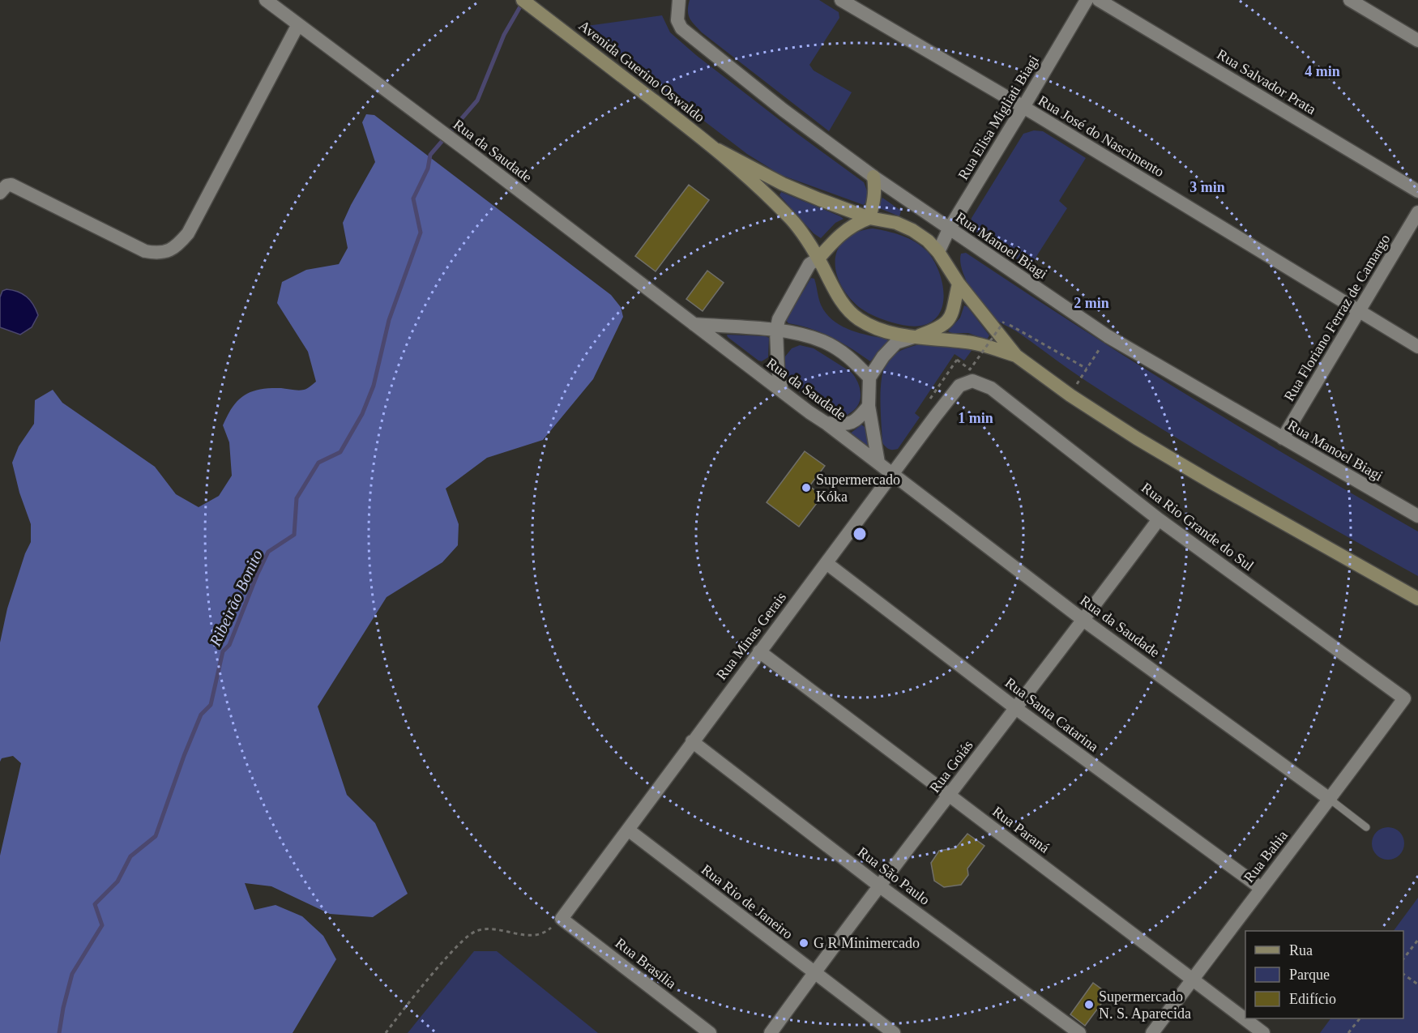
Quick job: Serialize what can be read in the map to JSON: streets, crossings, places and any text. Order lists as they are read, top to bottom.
{
  "streets": {
    "main road": ["Avenida Guerino Oswaldo"],
    "street": [
      "Rua Salvador Prata",
      "Rua Elisa Migliati Biagi",
      "Rua José do Nascimento",
      "Rua da Saudade",
      "Rua Manoel Biagi",
      "Rua Floriano Ferraz de Camargo",
      "Rua Rio Grande do Sul",
      "Rua Minas Gerais",
      "Rua Santa Catarina",
      "Rua Goiás",
      "Rua Paraná",
      "Rua Bahia",
      "Rua São Paulo",
      "Rua Rio de Janeiro",
      "Rua Brasília"
    ]
  },
  "crossings": [
    ["Avenida Guerino Oswaldo", "Rua Elisa Migliati Biagi"],
    ["Rua Elisa Migliati Biagi", "Rua José do Nascimento"],
    ["Rua Elisa Migliati Biagi", "Rua Manoel Biagi"],
    ["Rua José do Nascimento", "Rua Floriano Ferraz de Camargo"],
    ["Rua da Saudade", "Rua Minas Gerais"],
    ["Rua da Saudade", "Rua Goiás"],
    ["Rua da Saudade", "Rua Bahia"],
    ["Rua Manoel Biagi", "Rua Floriano Ferraz de Camargo"],
    ["Rua Rio Grande do Sul", "Rua Minas Gerais"],
    ["Rua Rio Grande do Sul", "Rua Goiás"],
    ["Rua Rio Grande do Sul", "Rua Bahia"],
    ["Rua Minas Gerais", "Rua Santa Catarina"],
    ["Rua Minas Gerais", "Rua Paraná"],
    ["Rua Minas Gerais", "Rua São Paulo"],
    ["Rua Minas Gerais", "Rua Rio de Janeiro"],
    ["Rua Minas Gerais", "Rua Brasília"],
    ["Rua Santa Catarina", "Rua Goiás"],
    ["Rua Santa Catarina", "Rua Bahia"],
    ["Rua Goiás", "Rua Paraná"],
    ["Rua Goiás", "Rua São Paulo"],
    ["Rua Goiás", "Rua Rio de Janeiro"],
    ["Rua Paraná", "Rua Bahia"]
  ],
  "water": ["Ribeirão Bonito"],
  "places": ["Supermercado Kóka", "G R Minimercado", "Supermercado N. S. Aparecida"],
  "legend": ["Rua", "Parque", "Edifício"],
  "rings": [
    "4 min",
    "3 min",
    "2 min",
    "1 min"
  ]
}
